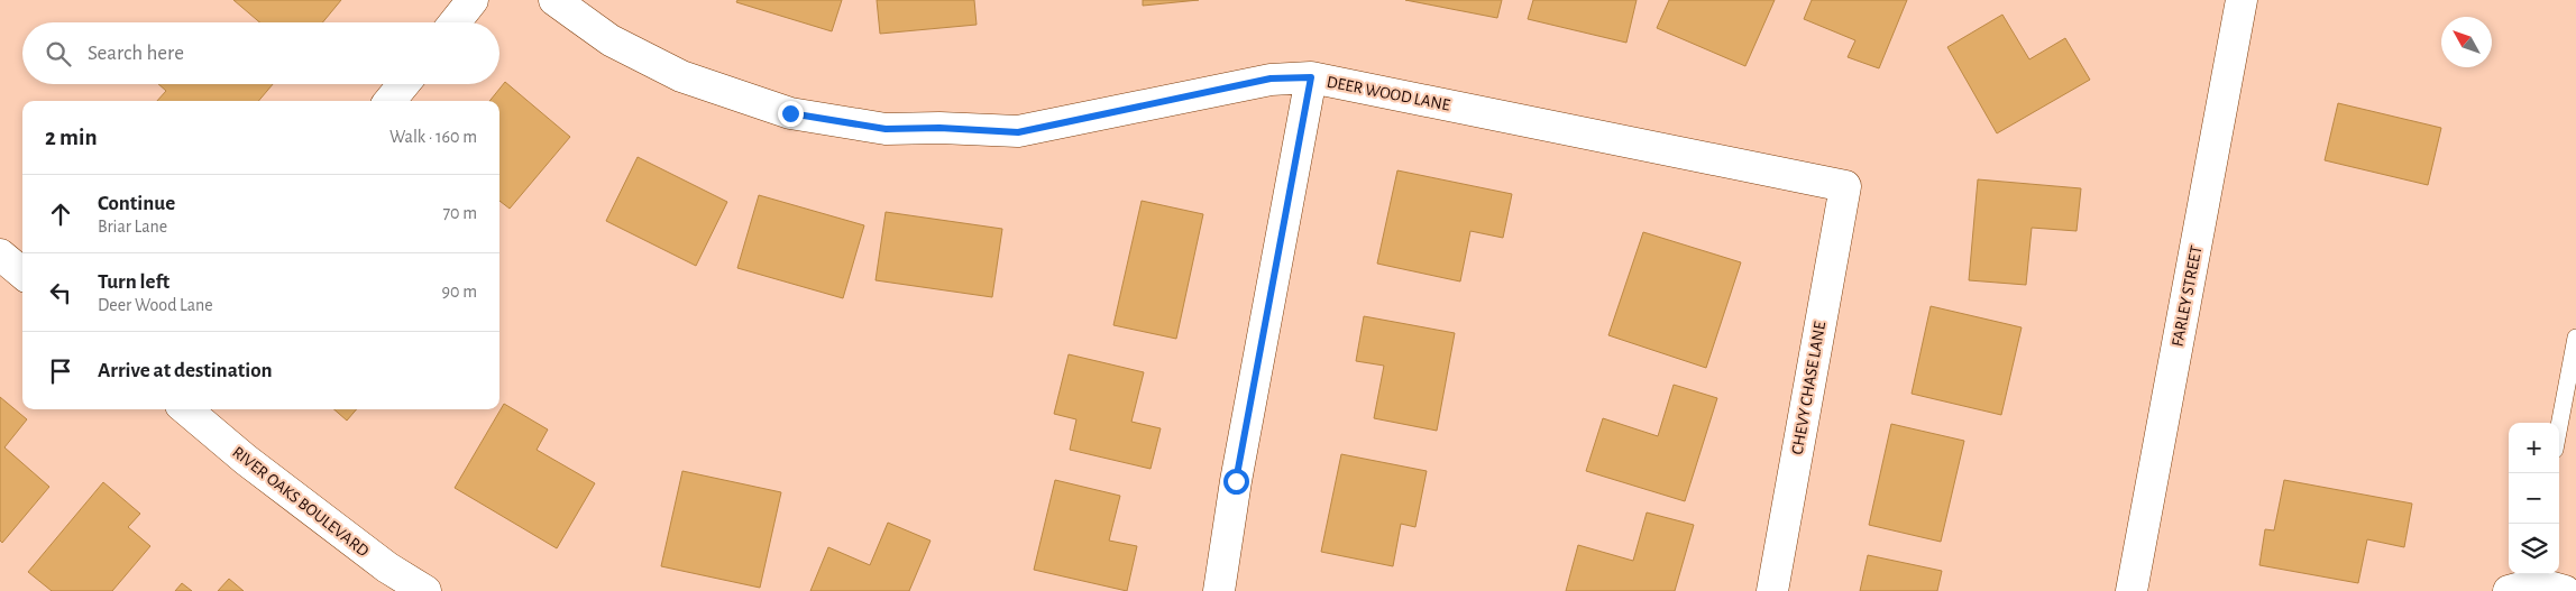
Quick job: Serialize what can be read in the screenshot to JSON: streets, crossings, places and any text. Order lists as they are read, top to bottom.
{
  "streets": {
    "street": [
      "DEER WOOD LANE",
      "FARLEY STREET",
      "CHEVY CHASE LANE",
      "RIVER OAKS BOULEVARD"
    ]
  },
  "crossings": [
    ["DEER WOOD LANE", "CHEVY CHASE LANE"]
  ],
  "north": "top left",
  "page": {
    "search": "Search here",
    "heading": ["2 min", "Walk · 160 m"],
    "list": [
      ["Continue", "Briar Lane", "70 m"],
      ["Turn left", "Deer Wood Lane", "90 m"],
      "Arrive at destination"
    ],
    "map_buttons": ["+", "−"]
  }
}
